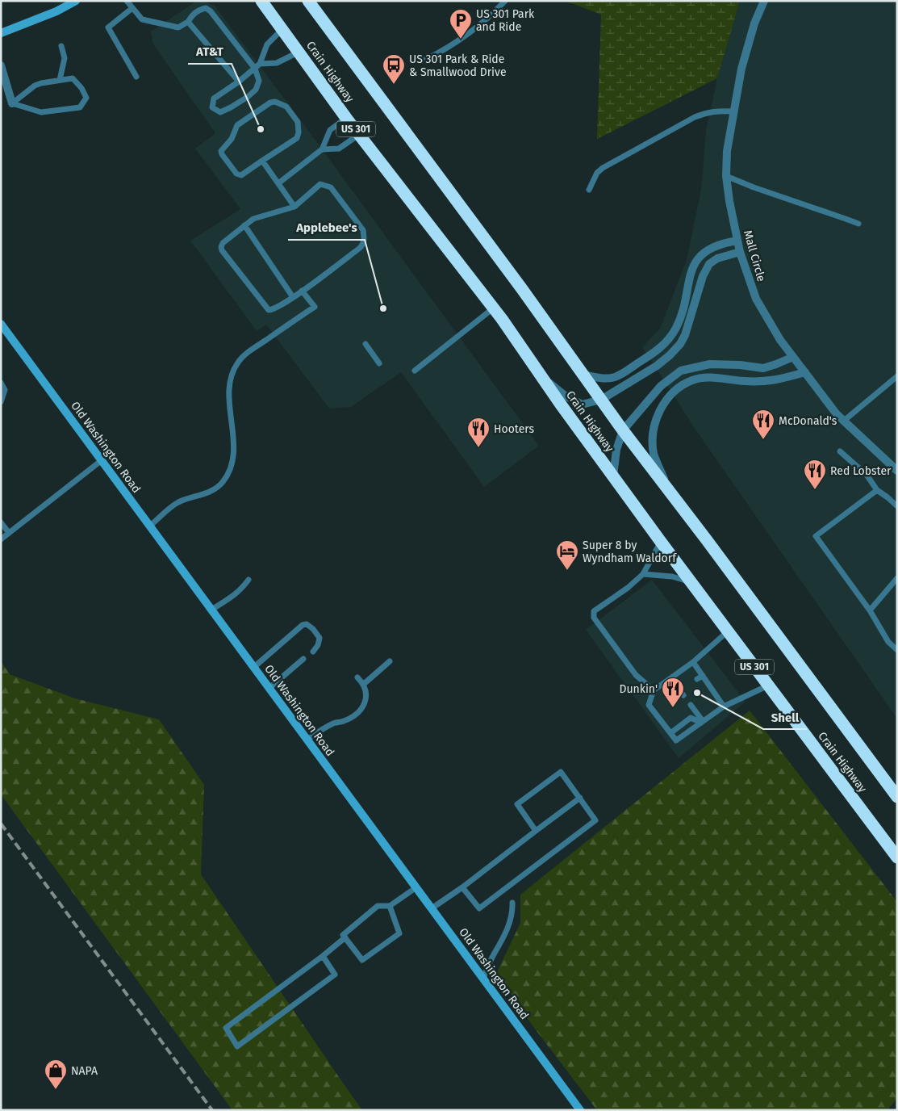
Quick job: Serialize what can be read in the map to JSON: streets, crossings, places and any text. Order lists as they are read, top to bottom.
{
  "streets": {
    "highway": ["Crain Highway", "US 301"],
    "main road": ["Old Washington Road"],
    "street": ["Mall Circle"]
  },
  "places": {
    "parking": ["US 301 Park and Ride"],
    "bus stop": ["US 301 Park & Ride & Smallwood Drive"],
    "other": ["AT&T", "Applebee's", "Shell"],
    "restaurant": [
      "McDonald's",
      "Hooters",
      "Red Lobster",
      "Dunkin'"
    ],
    "hotel": ["Super 8 by Wyndham Waldorf"],
    "shop": ["NAPA"]
  }
}
